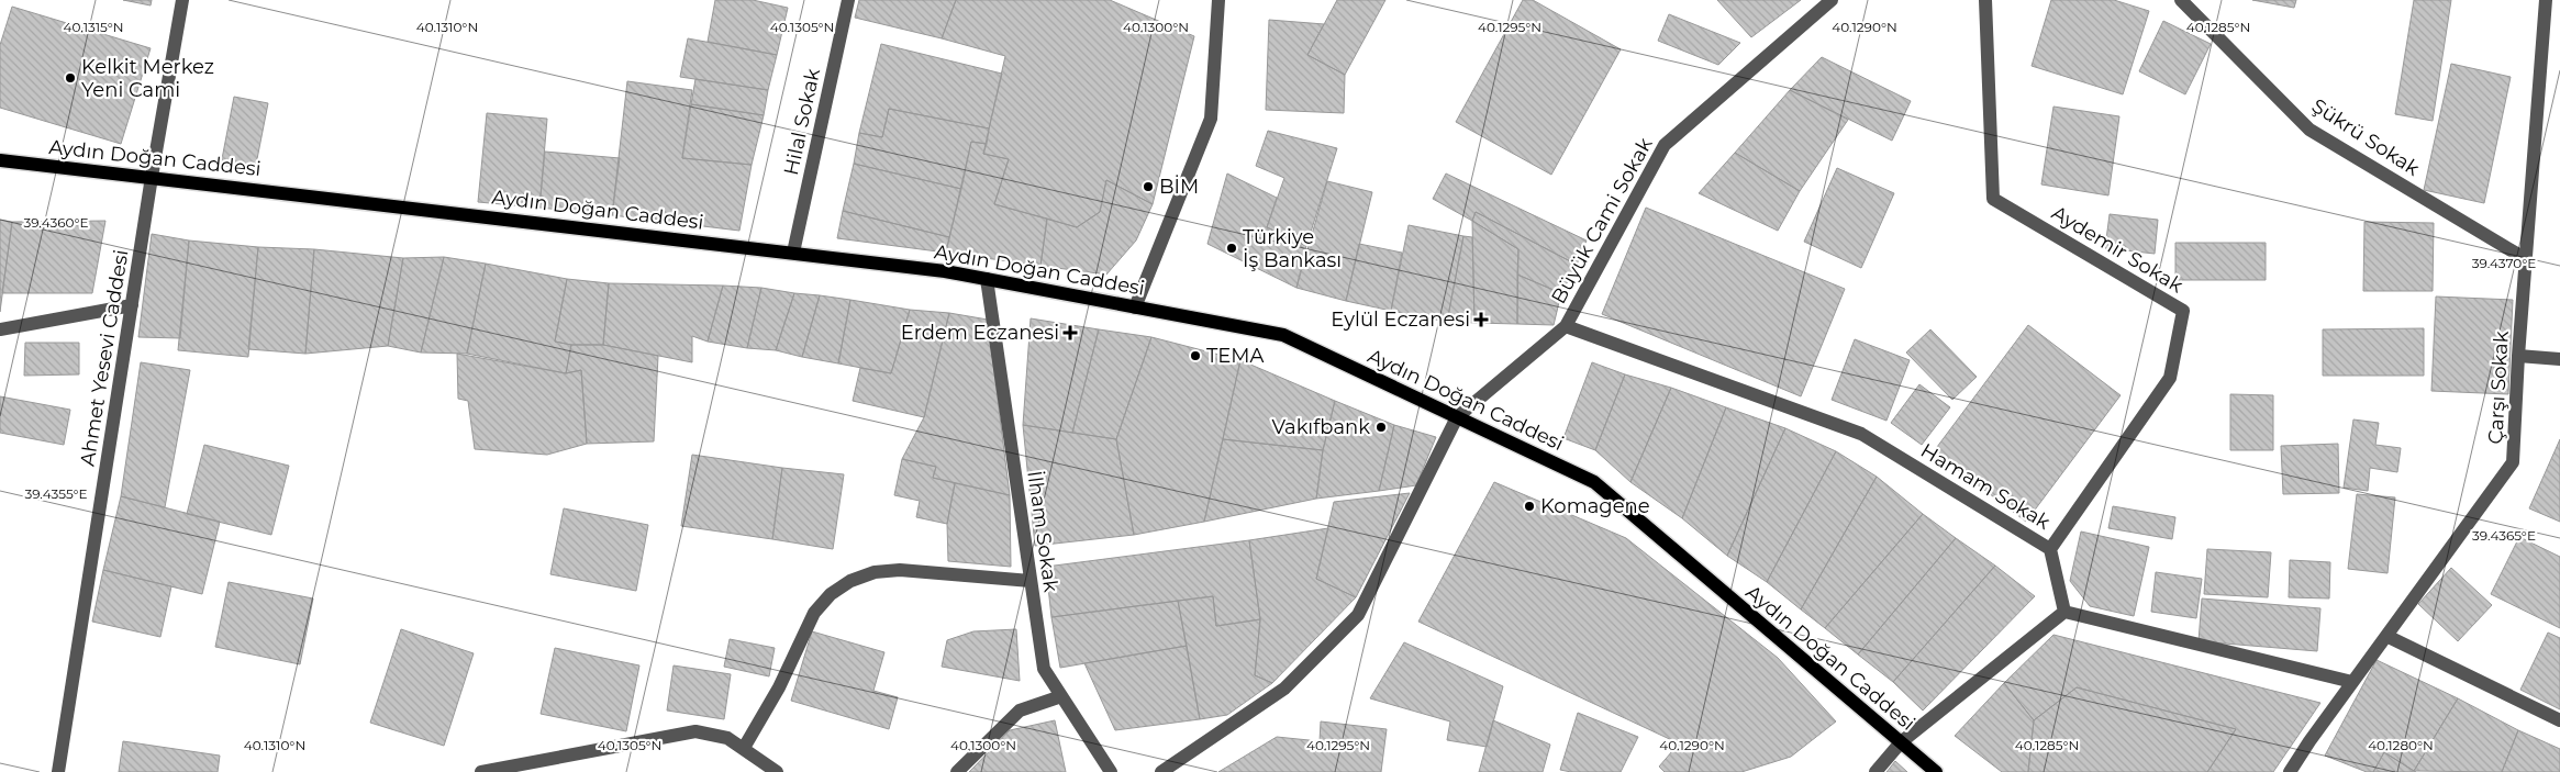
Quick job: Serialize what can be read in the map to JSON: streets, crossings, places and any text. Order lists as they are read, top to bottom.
{
  "streets": {
    "main road": ["Aydın Doğan Caddesi"],
    "street": [
      "Hilal Sokak",
      "Şükrü Sokak",
      "Büyük Cami Sokak",
      "Aydemir Sokak",
      "Ahmet Yesevi Caddesi",
      "Çarşı Sokak",
      "Hamam Sokak",
      "İlham Sokak"
    ]
  },
  "crossings": [
    ["Hilal Sokak", "Aydın Doğan Caddesi"],
    ["Şükrü Sokak", "Çarşı Sokak"],
    ["Aydın Doğan Caddesi", "Büyük Cami Sokak"],
    ["Aydın Doğan Caddesi", "Ahmet Yesevi Caddesi"],
    ["Aydın Doğan Caddesi", "İlham Sokak"],
    ["Büyük Cami Sokak", "Hamam Sokak"],
    ["Aydemir Sokak", "Hamam Sokak"]
  ],
  "places": {
    "other": [
      "Kelkit Merkez Yeni Cami",
      "BİM",
      "Türkiye İş Bankası",
      "TEMA",
      "Vakıfbank",
      "Komagene"
    ],
    "health": ["Eylül Eczanesi", "Erdem Eczanesi"]
  },
  "coordinates": [
    "40.1315°N",
    "40.1310°N",
    "40.1305°N",
    "40.1300°N",
    "40.1295°N",
    "40.1290°N",
    "40.1285°N",
    "39.4360°E",
    "39.4370°E",
    "39.4355°E",
    "39.4365°E",
    "40.1280°N"
  ]
}
